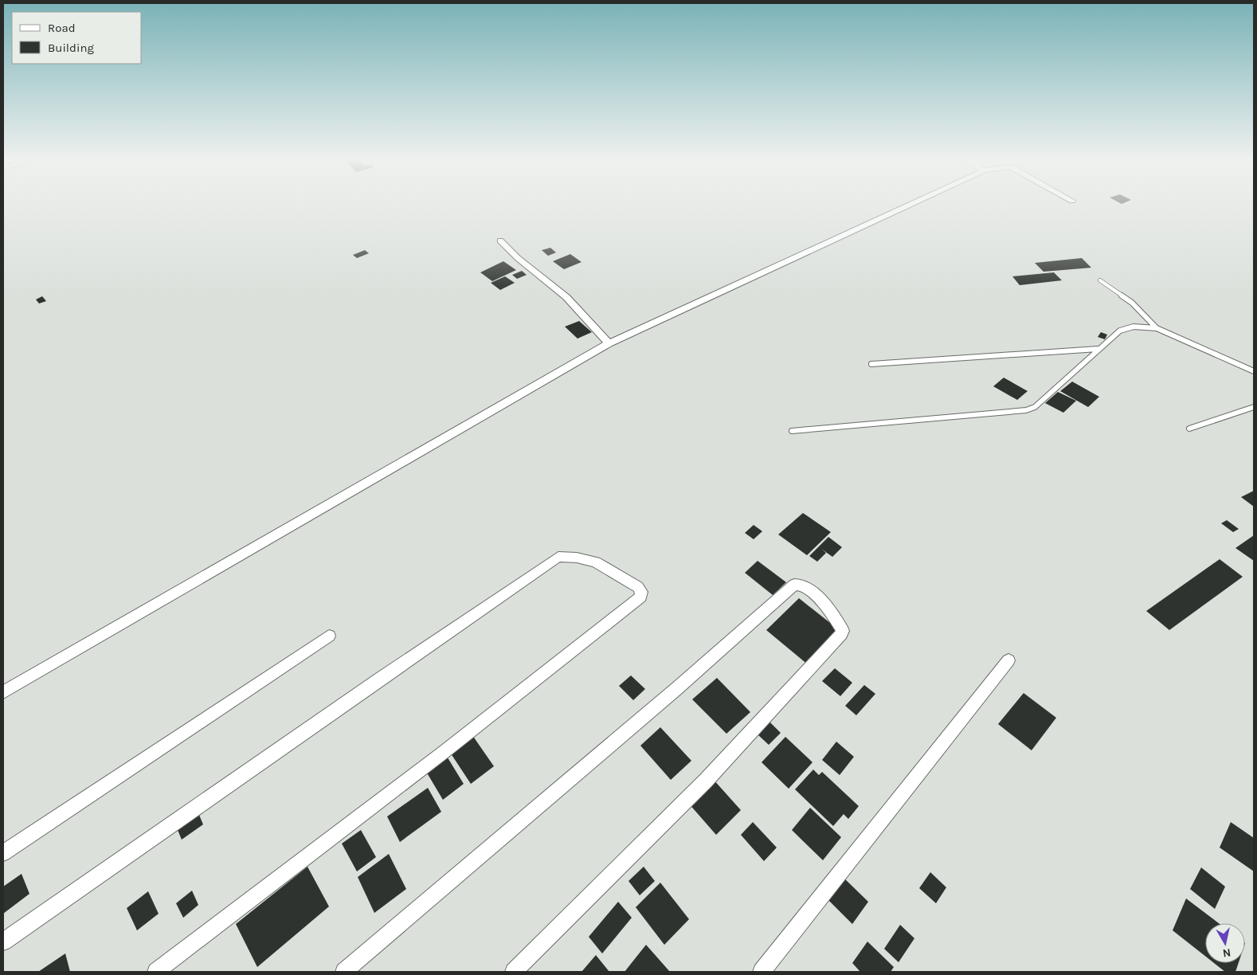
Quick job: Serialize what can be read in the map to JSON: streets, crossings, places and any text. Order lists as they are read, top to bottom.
{
  "legend": ["Road", "Building"],
  "north": "bottom"
}
